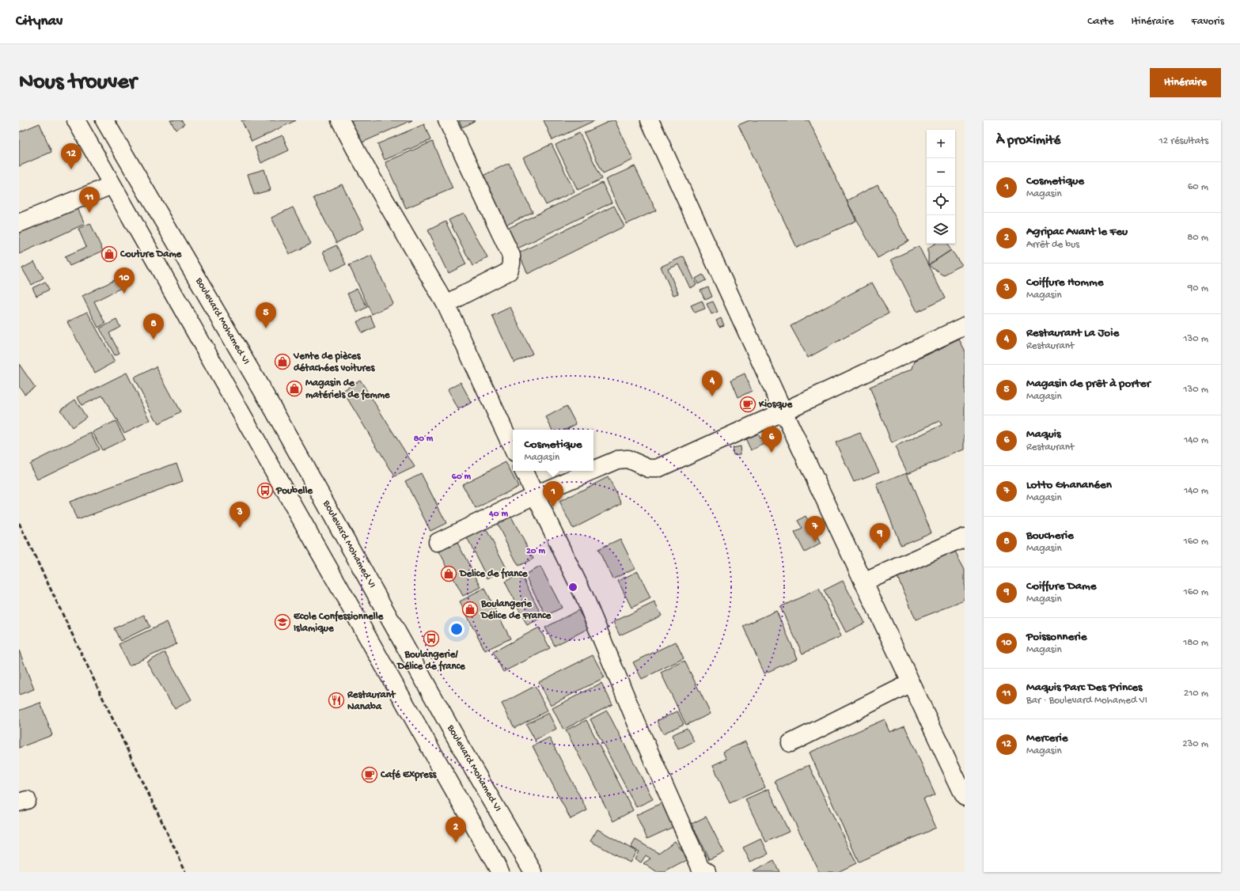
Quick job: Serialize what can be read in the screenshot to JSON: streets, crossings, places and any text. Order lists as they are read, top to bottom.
{
  "streets": {
    "street": ["Boulevard Mohamed VI"]
  },
  "places": {
    "shop": [
      "Couture Dame",
      "Vente de pièces détachées voitures",
      "Magasin de matériels de femme",
      "Delice de france",
      "Boulangerie Délice de France"
    ],
    "cafe": ["Kiosque", "Café Express"],
    "bus stop": ["Poubelle", "Boulangerie/ Délice de france"],
    "school or university": ["Ecole Confessionnelle Islamique"],
    "restaurant": ["Restaurant Nanaba"]
  },
  "page": {
    "header": "Citynav",
    "nav": ["Carte", "Itinéraire", "Favoris"],
    "buttons": "Itinéraire",
    "title": "Nous trouver",
    "heading": ["À proximité", "12 résultats"],
    "map_buttons": ["+", "−"],
    "pins": [
      "12",
      "11",
      "10",
      "5",
      "8",
      "4",
      "6",
      "1",
      "3",
      "7",
      "9",
      "2"
    ],
    "list": [
      {
        "mark": "1",
        "name": "Cosmetique",
        "note": "Magasin",
        "value": "60 m"
      },
      {
        "mark": "2",
        "name": "Agripac Avant le Feu",
        "note": "Arrêt de bus",
        "value": "80 m"
      },
      {
        "mark": "3",
        "name": "Coiffure Homme",
        "note": "Magasin",
        "value": "90 m"
      },
      {
        "mark": "4",
        "name": "Restaurant La Joie",
        "note": "Restaurant",
        "value": "130 m"
      },
      {
        "mark": "5",
        "name": "Magasin de prêt à porter",
        "note": "Magasin",
        "value": "130 m"
      },
      {
        "mark": "6",
        "name": "Maquis",
        "note": "Restaurant",
        "value": "140 m"
      },
      {
        "mark": "7",
        "name": "Lotto Ghananéen",
        "note": "Magasin",
        "value": "140 m"
      },
      {
        "mark": "8",
        "name": "Boucherie",
        "note": "Magasin",
        "value": "160 m"
      },
      {
        "mark": "9",
        "name": "Coiffure Dame",
        "note": "Magasin",
        "value": "160 m"
      },
      {
        "mark": "10",
        "name": "Poissonnerie",
        "note": "Magasin",
        "value": "180 m"
      },
      {
        "mark": "11",
        "name": "Maquis Parc Des Princes",
        "note": "Bar · Boulevard Mohamed VI",
        "value": "210 m"
      },
      {
        "mark": "12",
        "name": "Mercerie",
        "note": "Magasin",
        "value": "230 m"
      }
    ],
    "popup": ["Cosmetique", "Magasin"]
  },
  "rings": [
    "80 m",
    "60 m",
    "40 m",
    "20 m"
  ]
}
